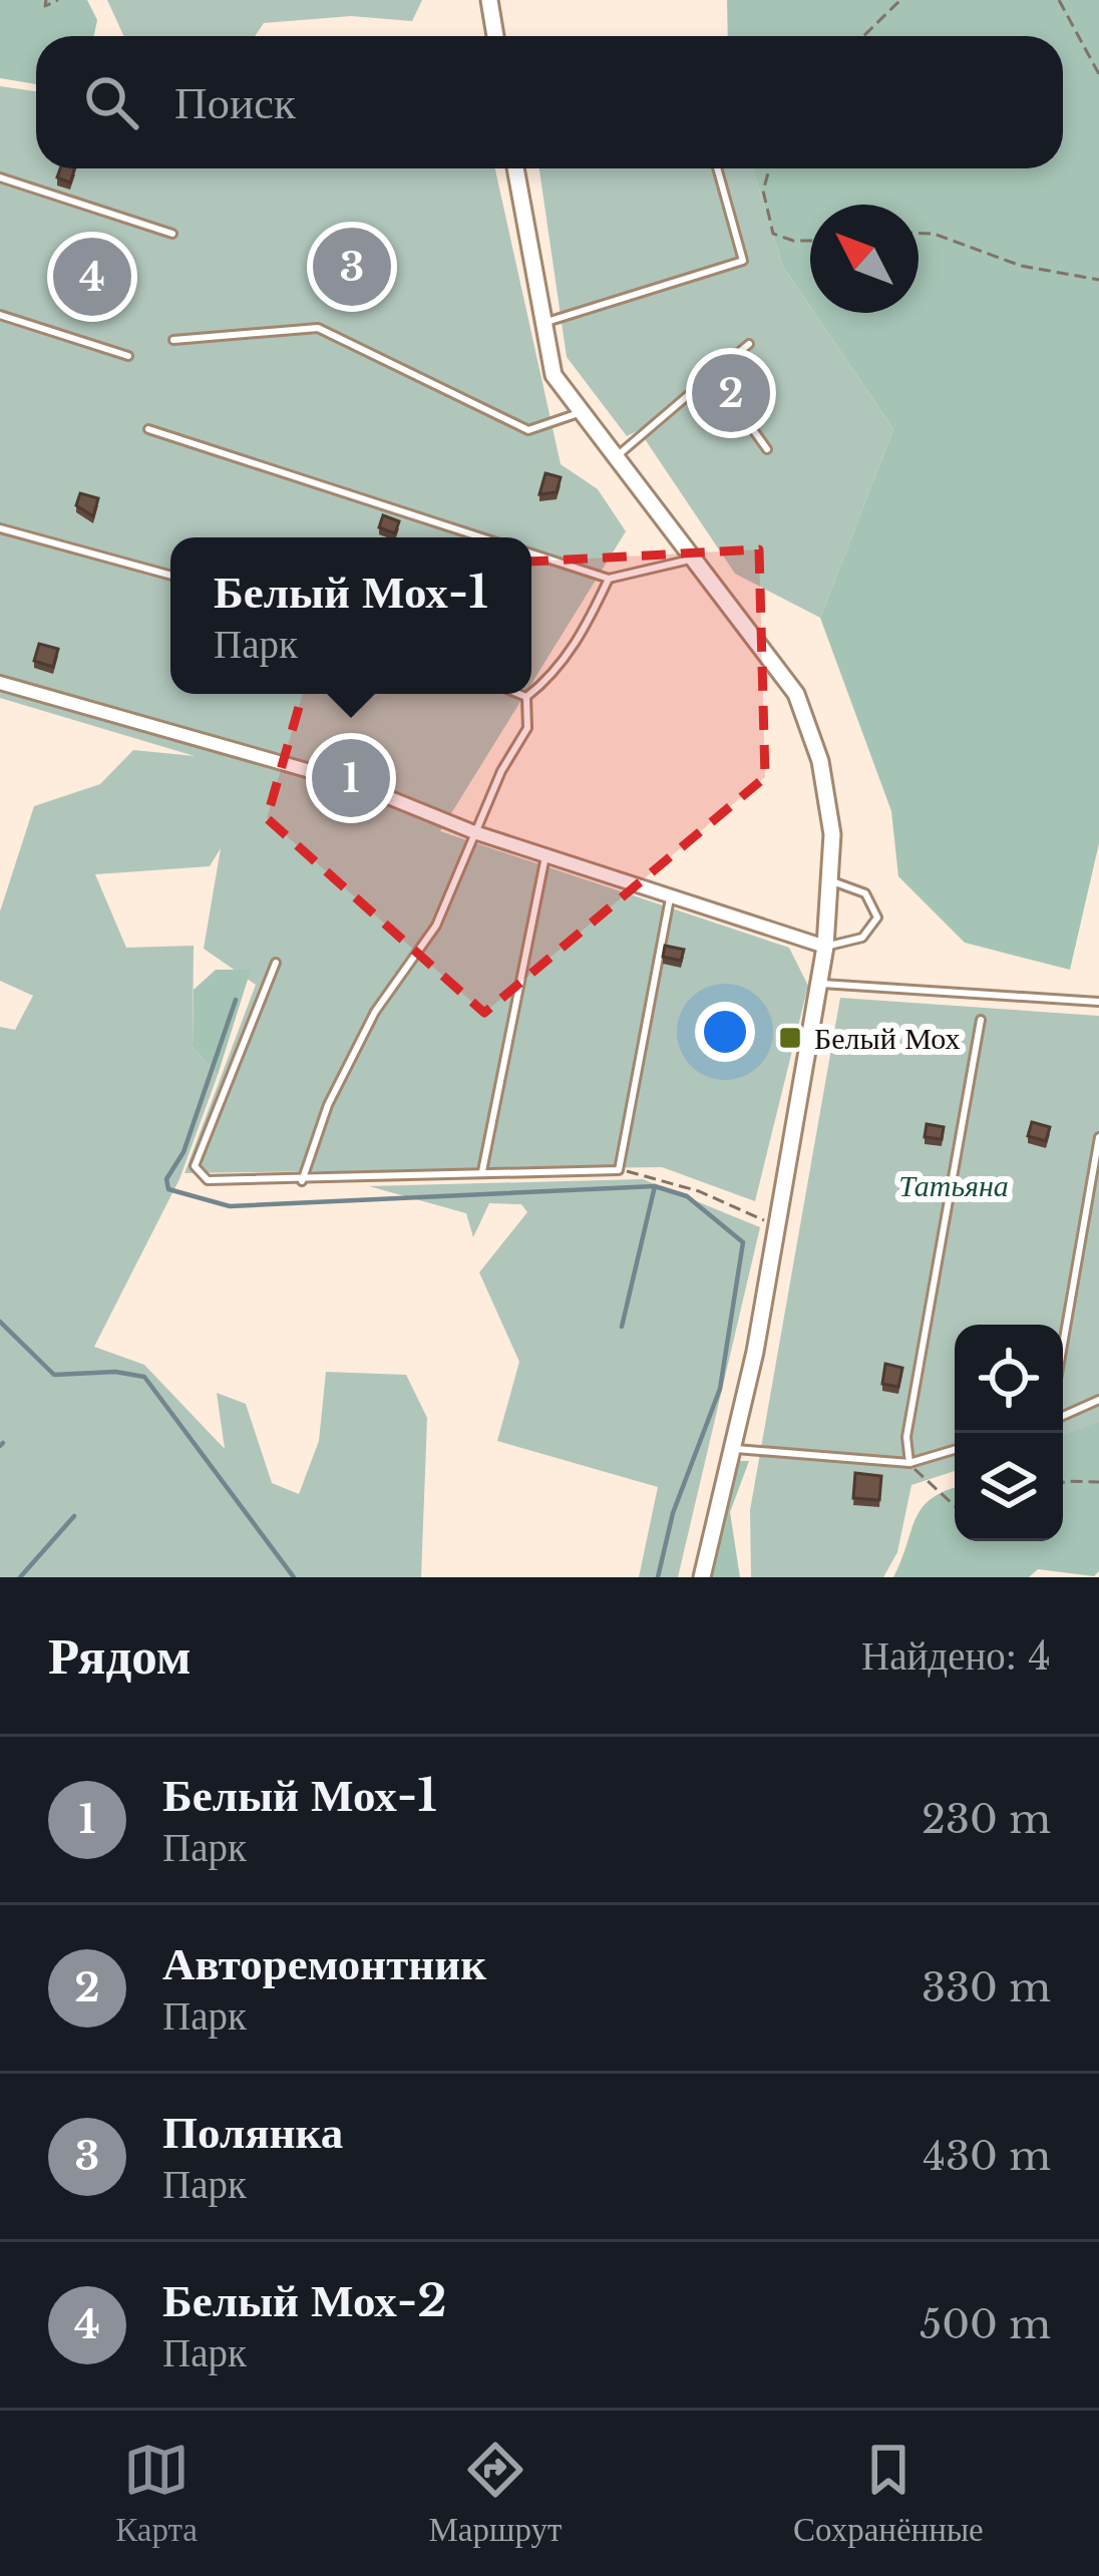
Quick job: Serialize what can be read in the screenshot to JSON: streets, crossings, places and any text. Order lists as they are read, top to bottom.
{
  "parks": ["Татьяна"],
  "places": {
    "transit": ["Белый Мох"]
  },
  "north": "top left",
  "page": {
    "search": "Поиск",
    "pins": [
      "3",
      "4",
      "2",
      "1"
    ],
    "popup": ["Белый Мох-1", "Парк"],
    "heading": ["Рядом", "Найдено: 4"],
    "list": [
      {
        "mark": "1",
        "name": "Белый Мох-1",
        "note": "Парк",
        "value": "230 m"
      },
      {
        "mark": "2",
        "name": "Авторемонтник",
        "note": "Парк",
        "value": "330 m"
      },
      {
        "mark": "3",
        "name": "Полянка",
        "note": "Парк",
        "value": "430 m"
      },
      {
        "mark": "4",
        "name": "Белый Мох-2",
        "note": "Парк",
        "value": "500 m"
      }
    ],
    "nav": ["Карта", "Маршрут", "Сохранённые"]
  }
}
